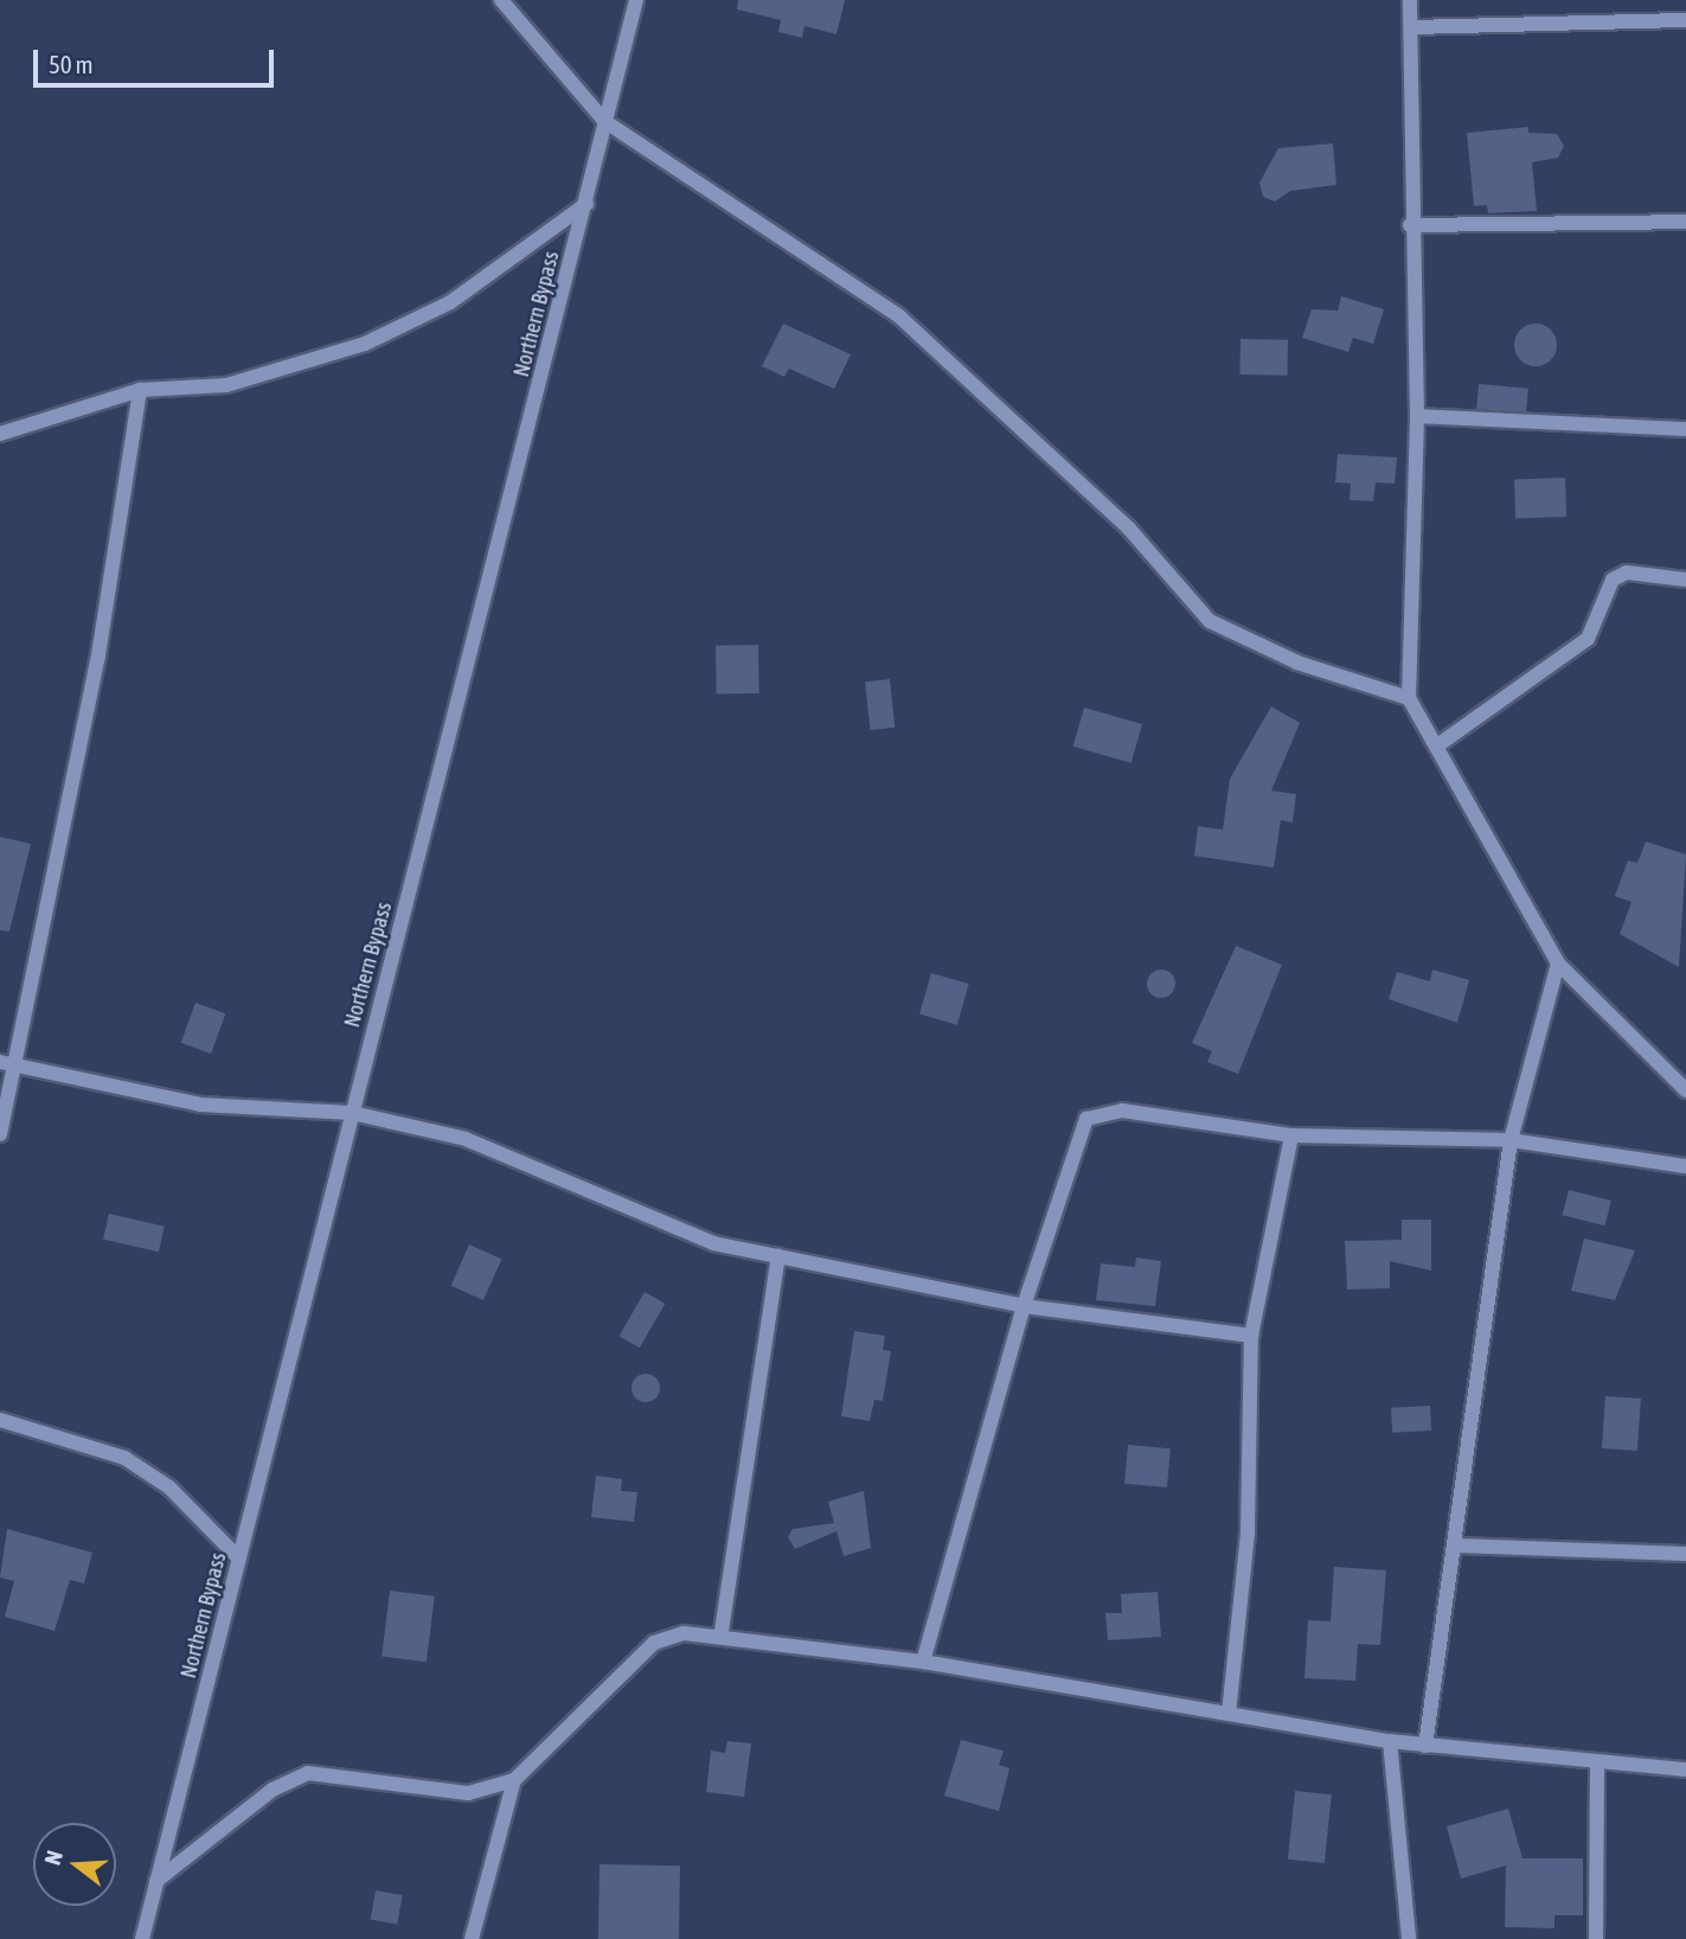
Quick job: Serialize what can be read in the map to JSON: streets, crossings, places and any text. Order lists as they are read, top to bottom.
{
  "streets": {
    "street": ["Northern Bypass"]
  },
  "scale_bar": "50 m",
  "north": "left"
}
